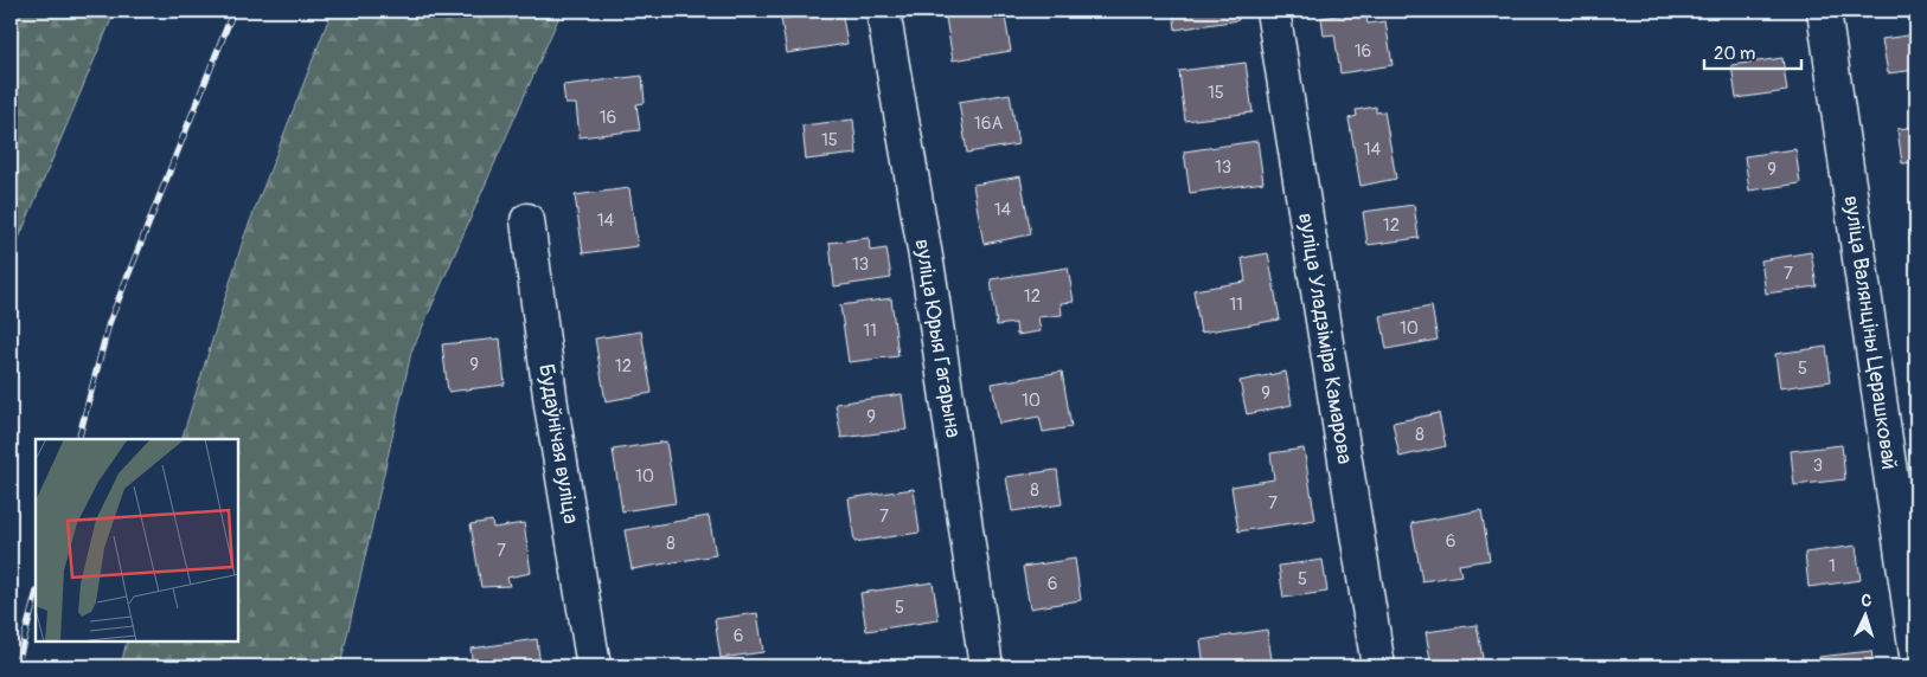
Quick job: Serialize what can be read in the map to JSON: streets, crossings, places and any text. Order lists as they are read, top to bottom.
{
  "streets": {
    "street": [
      "вуліца Валянціны Церашковай",
      "вуліца Юрыя Гагарына",
      "вуліца Уладзіміра Камарова",
      "Будаўнічая вуліца"
    ]
  },
  "house_numbers": [
    "16",
    "15",
    "16",
    "16А",
    "15",
    "14",
    "13",
    "9",
    "14",
    "14",
    "12",
    "13",
    "7",
    "12",
    "11",
    "10",
    "11",
    "9",
    "12",
    "5",
    "9",
    "10",
    "9",
    "8",
    "3",
    "10",
    "8",
    "7",
    "7",
    "6",
    "8",
    "7",
    "1",
    "5",
    "6",
    "5",
    "6"
  ],
  "scale_bar": "20 m",
  "north": "top"
}
